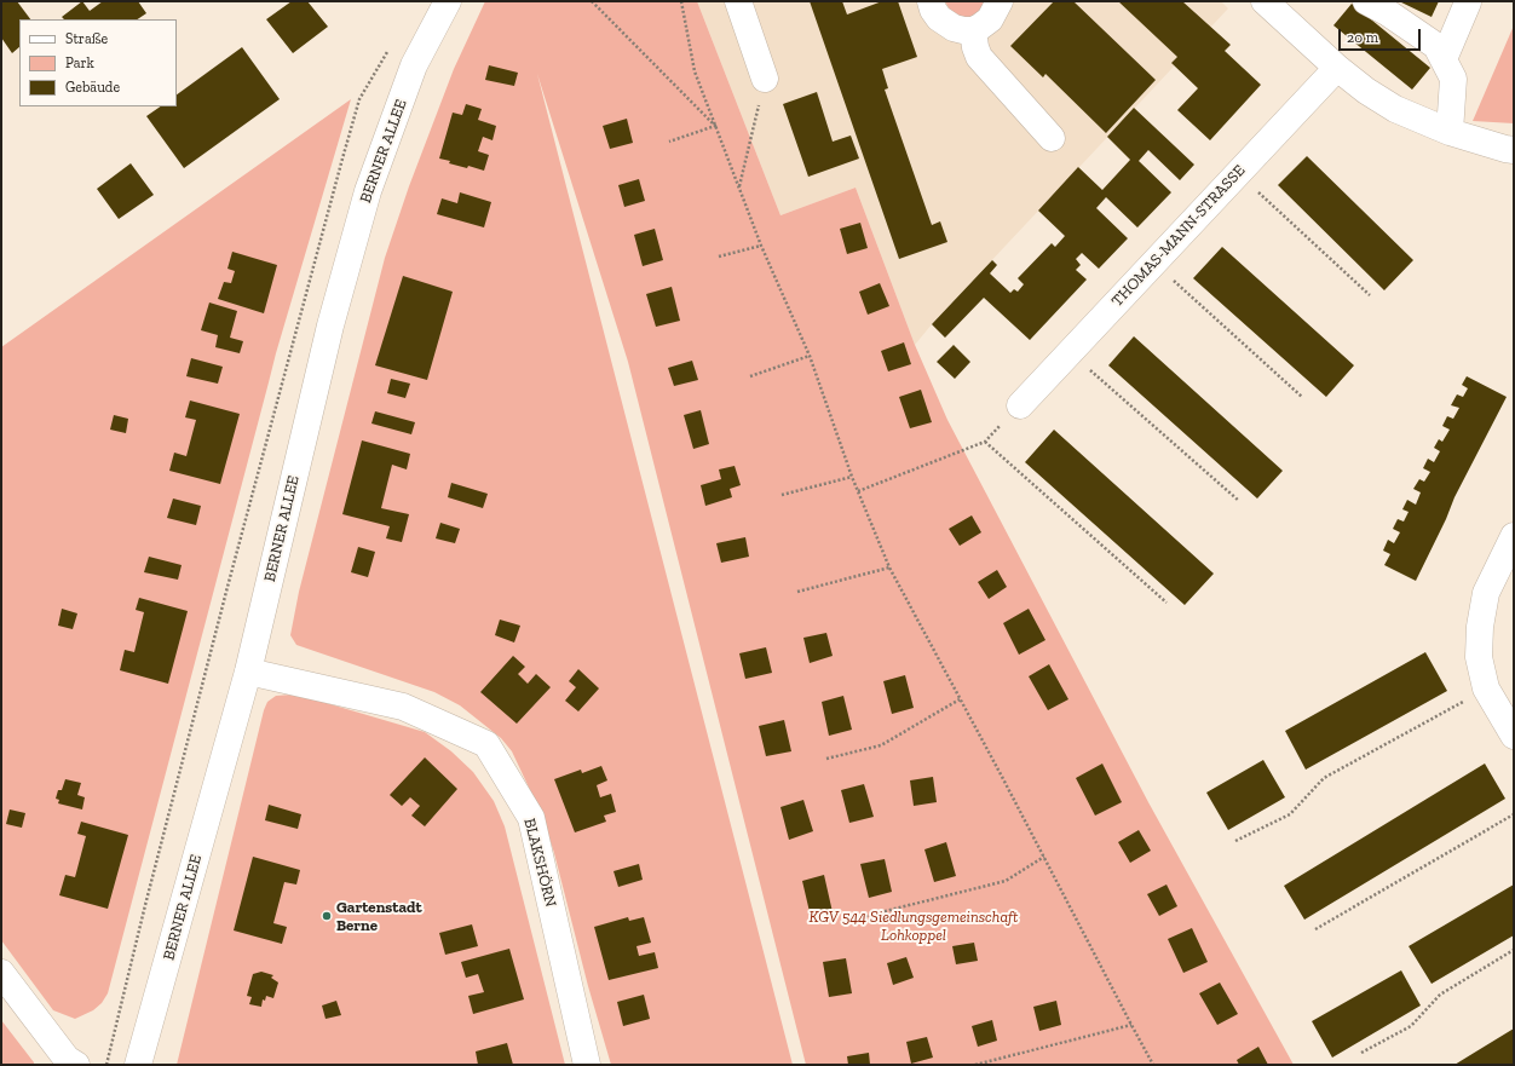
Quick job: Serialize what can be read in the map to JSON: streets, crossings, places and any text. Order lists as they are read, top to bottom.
{
  "streets": {
    "street": ["BERNER ALLEE", "THOMAS-MANN-STRASSE", "BLAKSHÖRN"]
  },
  "crossings": [
    ["BERNER ALLEE", "BLAKSHÖRN"]
  ],
  "parks": ["KGV 544 Siedlungsgemeinschaft Lohkoppel"],
  "places": ["Gartenstadt Berne"],
  "legend": ["Straße", "Park", "Gebäude"],
  "scale_bar": "20 m"
}
